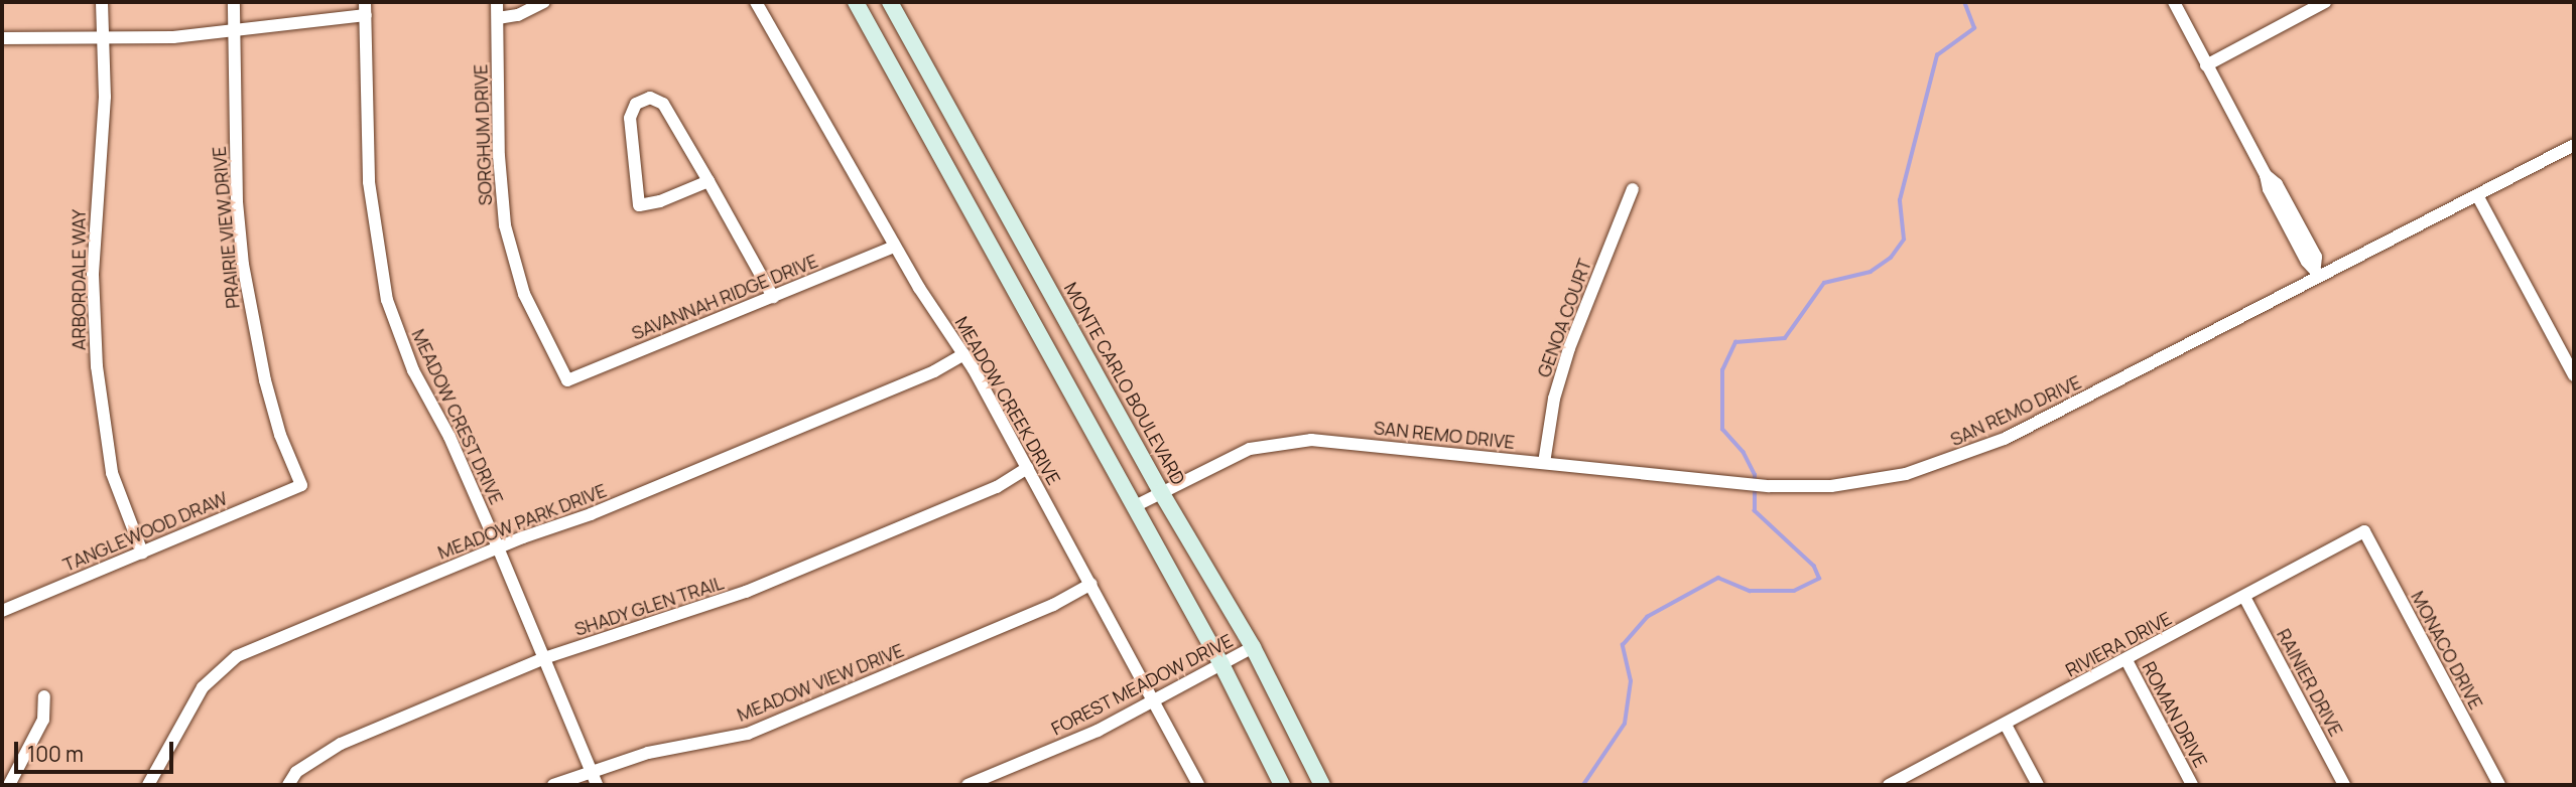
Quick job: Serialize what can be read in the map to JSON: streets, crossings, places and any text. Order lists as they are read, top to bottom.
{
  "streets": {
    "main road": ["MONTE CARLO BOULEVARD"],
    "street": [
      "SORGHUM DRIVE",
      "PRAIRIE VIEW DRIVE",
      "ARBORDALE WAY",
      "SAVANNAH RIDGE DRIVE",
      "GENOA COURT",
      "MEADOW CREEK DRIVE",
      "SAN REMO DRIVE",
      "MEADOW CREST DRIVE",
      "MEADOW PARK DRIVE",
      "TANGLEWOOD DRAW",
      "SHADY GLEN TRAIL",
      "RIVIERA DRIVE",
      "MONACO DRIVE",
      "MEADOW VIEW DRIVE",
      "RAINIER DRIVE",
      "FOREST MEADOW DRIVE",
      "ROMAN DRIVE"
    ]
  },
  "crossings": [
    ["SORGHUM DRIVE", "SAVANNAH RIDGE DRIVE"],
    ["PRAIRIE VIEW DRIVE", "TANGLEWOOD DRAW"],
    ["ARBORDALE WAY", "TANGLEWOOD DRAW"],
    ["SAVANNAH RIDGE DRIVE", "MEADOW CREEK DRIVE"],
    ["GENOA COURT", "SAN REMO DRIVE"],
    ["MONTE CARLO BOULEVARD", "SAN REMO DRIVE"],
    ["MONTE CARLO BOULEVARD", "FOREST MEADOW DRIVE"],
    ["MEADOW CREEK DRIVE", "MEADOW PARK DRIVE"],
    ["MEADOW CREEK DRIVE", "SHADY GLEN TRAIL"],
    ["MEADOW CREEK DRIVE", "MEADOW VIEW DRIVE"],
    ["MEADOW CREEK DRIVE", "FOREST MEADOW DRIVE"],
    ["MEADOW CREST DRIVE", "MEADOW PARK DRIVE"],
    ["MEADOW CREST DRIVE", "SHADY GLEN TRAIL"],
    ["MEADOW CREST DRIVE", "MEADOW VIEW DRIVE"],
    ["RIVIERA DRIVE", "MONACO DRIVE"],
    ["RIVIERA DRIVE", "RAINIER DRIVE"],
    ["RIVIERA DRIVE", "ROMAN DRIVE"]
  ],
  "scale_bar": "100 m"
}
